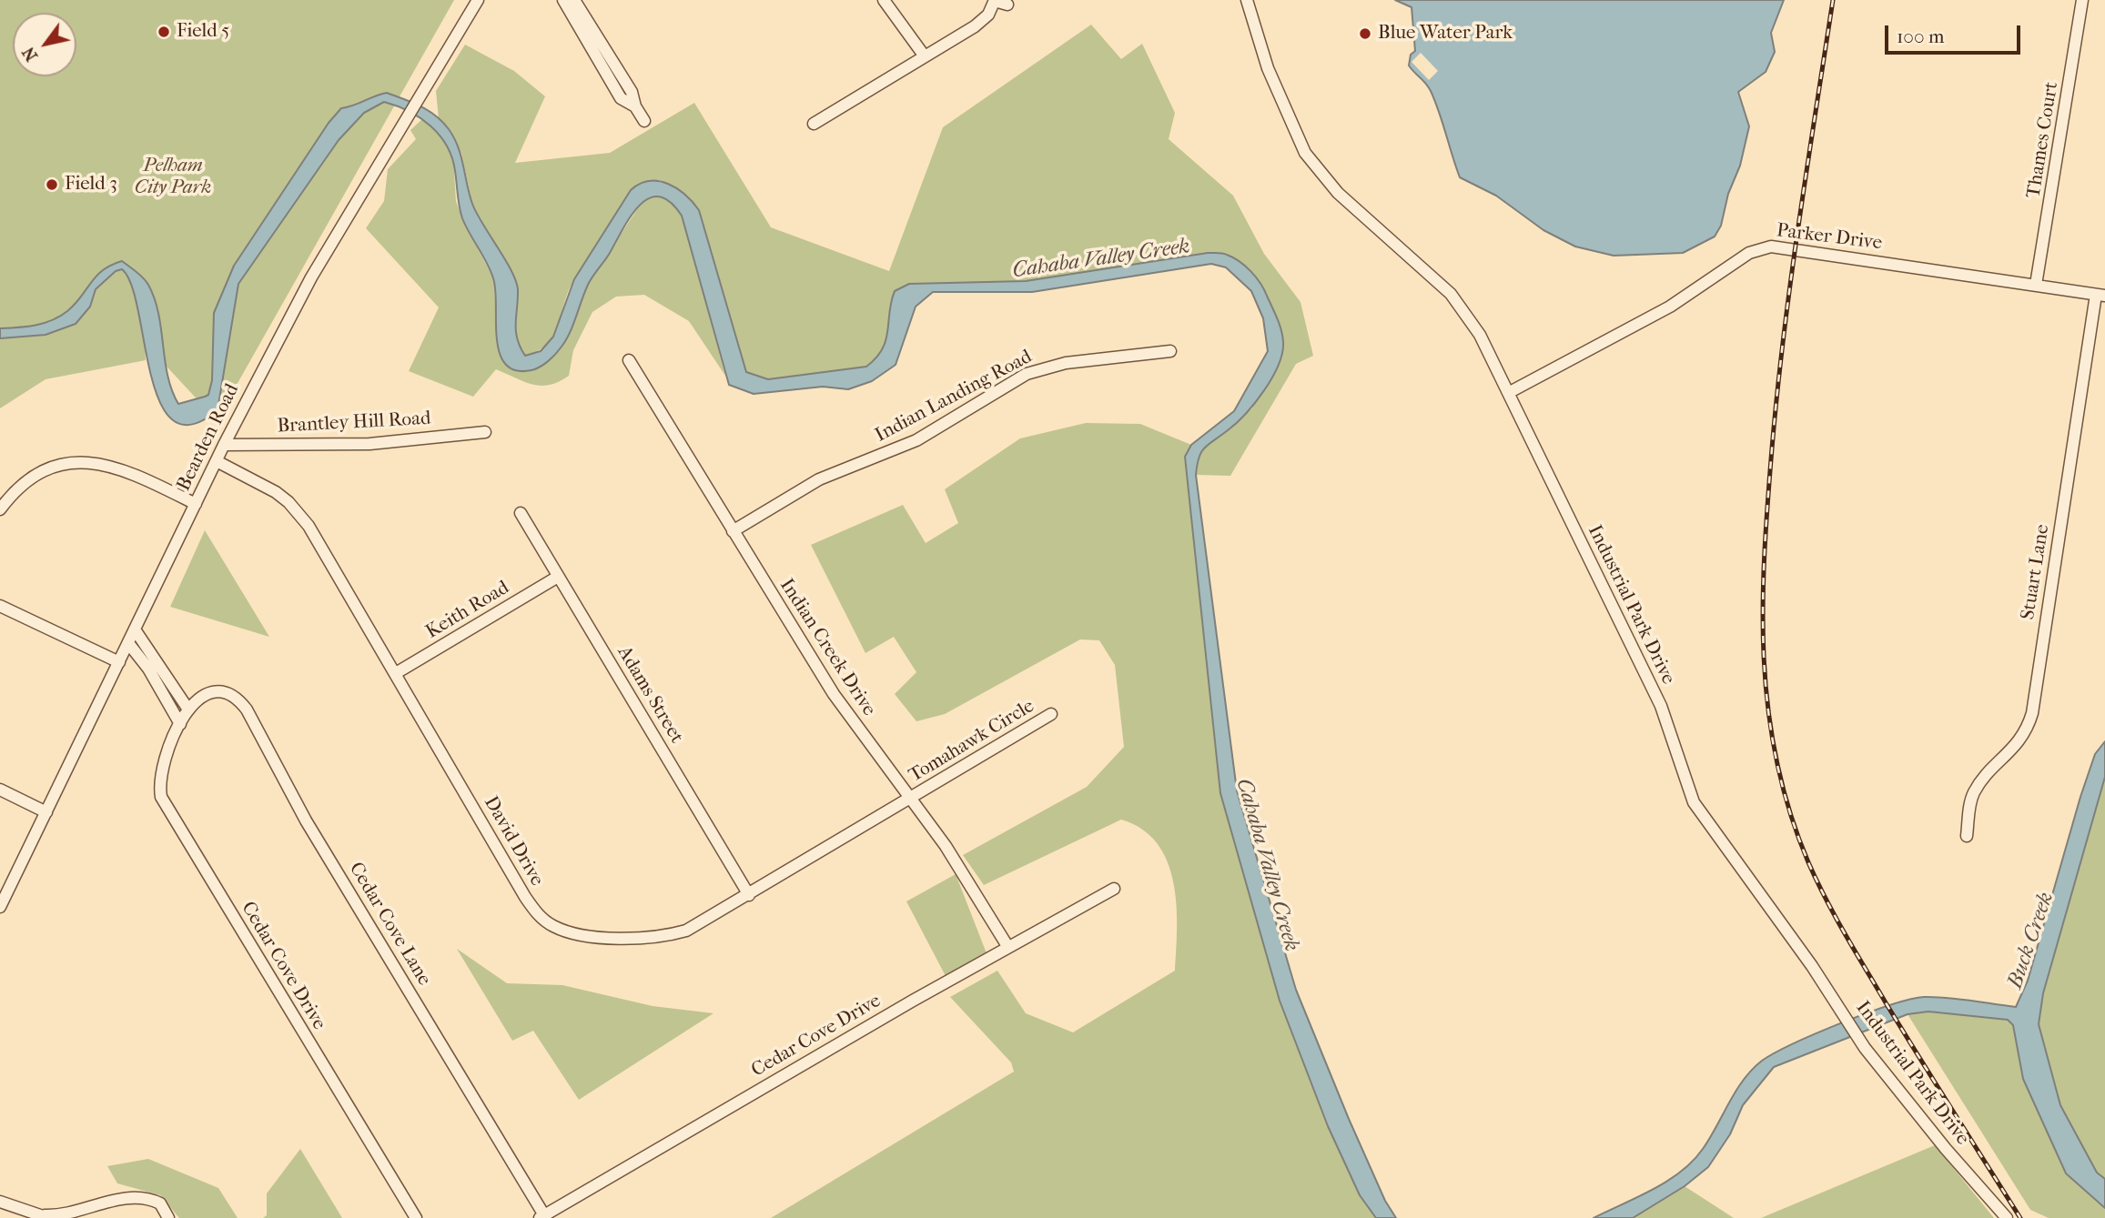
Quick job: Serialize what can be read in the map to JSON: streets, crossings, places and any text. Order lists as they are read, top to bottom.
{
  "streets": {
    "street": [
      "Thames Court",
      "Parker Drive",
      "Indian Landing Road",
      "Brantley Hill Road",
      "Bearden Road",
      "Stuart Lane",
      "Industrial Park Drive",
      "Keith Road",
      "Indian Creek Drive",
      "Adams Street",
      "Tomahawk Circle",
      "David Drive",
      "Cedar Cove Lane",
      "Cedar Cove Drive"
    ]
  },
  "crossings": [
    ["Thames Court", "Parker Drive"],
    ["Parker Drive", "Stuart Lane"],
    ["Parker Drive", "Industrial Park Drive"],
    ["Indian Landing Road", "Indian Creek Drive"],
    ["Brantley Hill Road", "Bearden Road"],
    ["Bearden Road", "David Drive"],
    ["Keith Road", "Adams Street"],
    ["Keith Road", "David Drive"],
    ["Indian Creek Drive", "Tomahawk Circle"],
    ["Indian Creek Drive", "David Drive"],
    ["Indian Creek Drive", "Cedar Cove Drive"],
    ["Adams Street", "David Drive"],
    ["Tomahawk Circle", "David Drive"],
    ["Cedar Cove Lane", "Cedar Cove Drive"]
  ],
  "water": ["Cahaba Valley Creek", "Buck Creek"],
  "parks": ["Pelham City Park"],
  "places": ["Field 5", "Blue Water Park", "Field 3"],
  "scale_bar": "100 m",
  "north": "bottom left"
}
